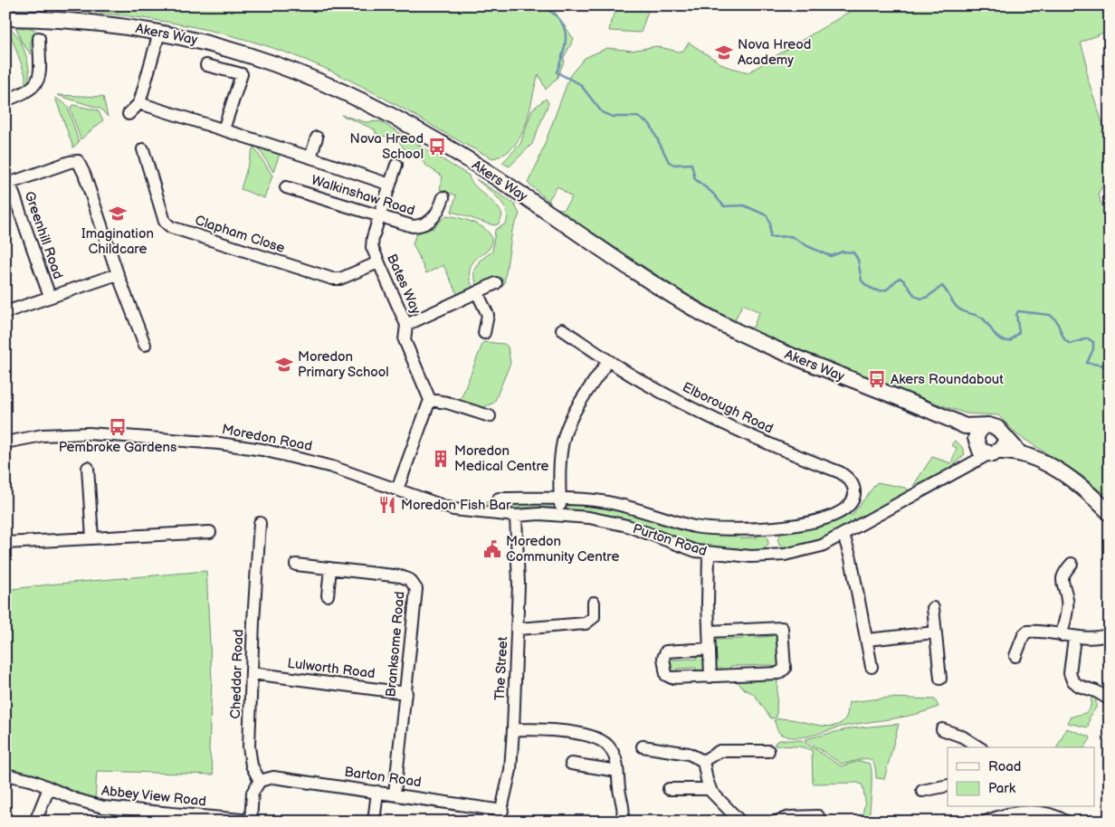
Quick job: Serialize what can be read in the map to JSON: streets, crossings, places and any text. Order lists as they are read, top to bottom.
{
  "streets": {
    "main road": ["Akers Way"],
    "street": [
      "Walkinshaw Road",
      "Clapham Close",
      "Greenhill Road",
      "Bates Way",
      "Elborough Road",
      "Moredon Road",
      "Purton Road",
      "Branksome Road",
      "Lulworth Road",
      "The Street",
      "Cheddar Road",
      "Barton Road",
      "Abbey View Road"
    ]
  },
  "crossings": [
    ["Akers Way", "Purton Road"],
    ["Walkinshaw Road", "Bates Way"],
    ["Clapham Close", "Bates Way"],
    ["Elborough Road", "Purton Road"],
    ["Moredon Road", "Purton Road"],
    ["Moredon Road", "The Street"],
    ["Purton Road", "The Street"],
    ["Branksome Road", "Lulworth Road"],
    ["Branksome Road", "Barton Road"],
    ["Lulworth Road", "Cheddar Road"],
    ["The Street", "Barton Road"],
    ["Cheddar Road", "Barton Road"]
  ],
  "places": {
    "school or university": ["Nova Hreod Academy", "Imagination Childcare", "Moredon Primary School"],
    "bus stop": ["Nova Hreod School", "Akers Roundabout", "Pembroke Gardens"],
    "building": ["Moredon Medical Centre"],
    "restaurant": ["Moredon Fish Bar"],
    "public building": ["Moredon Community Centre"]
  },
  "legend": ["Road", "Park"]
}
